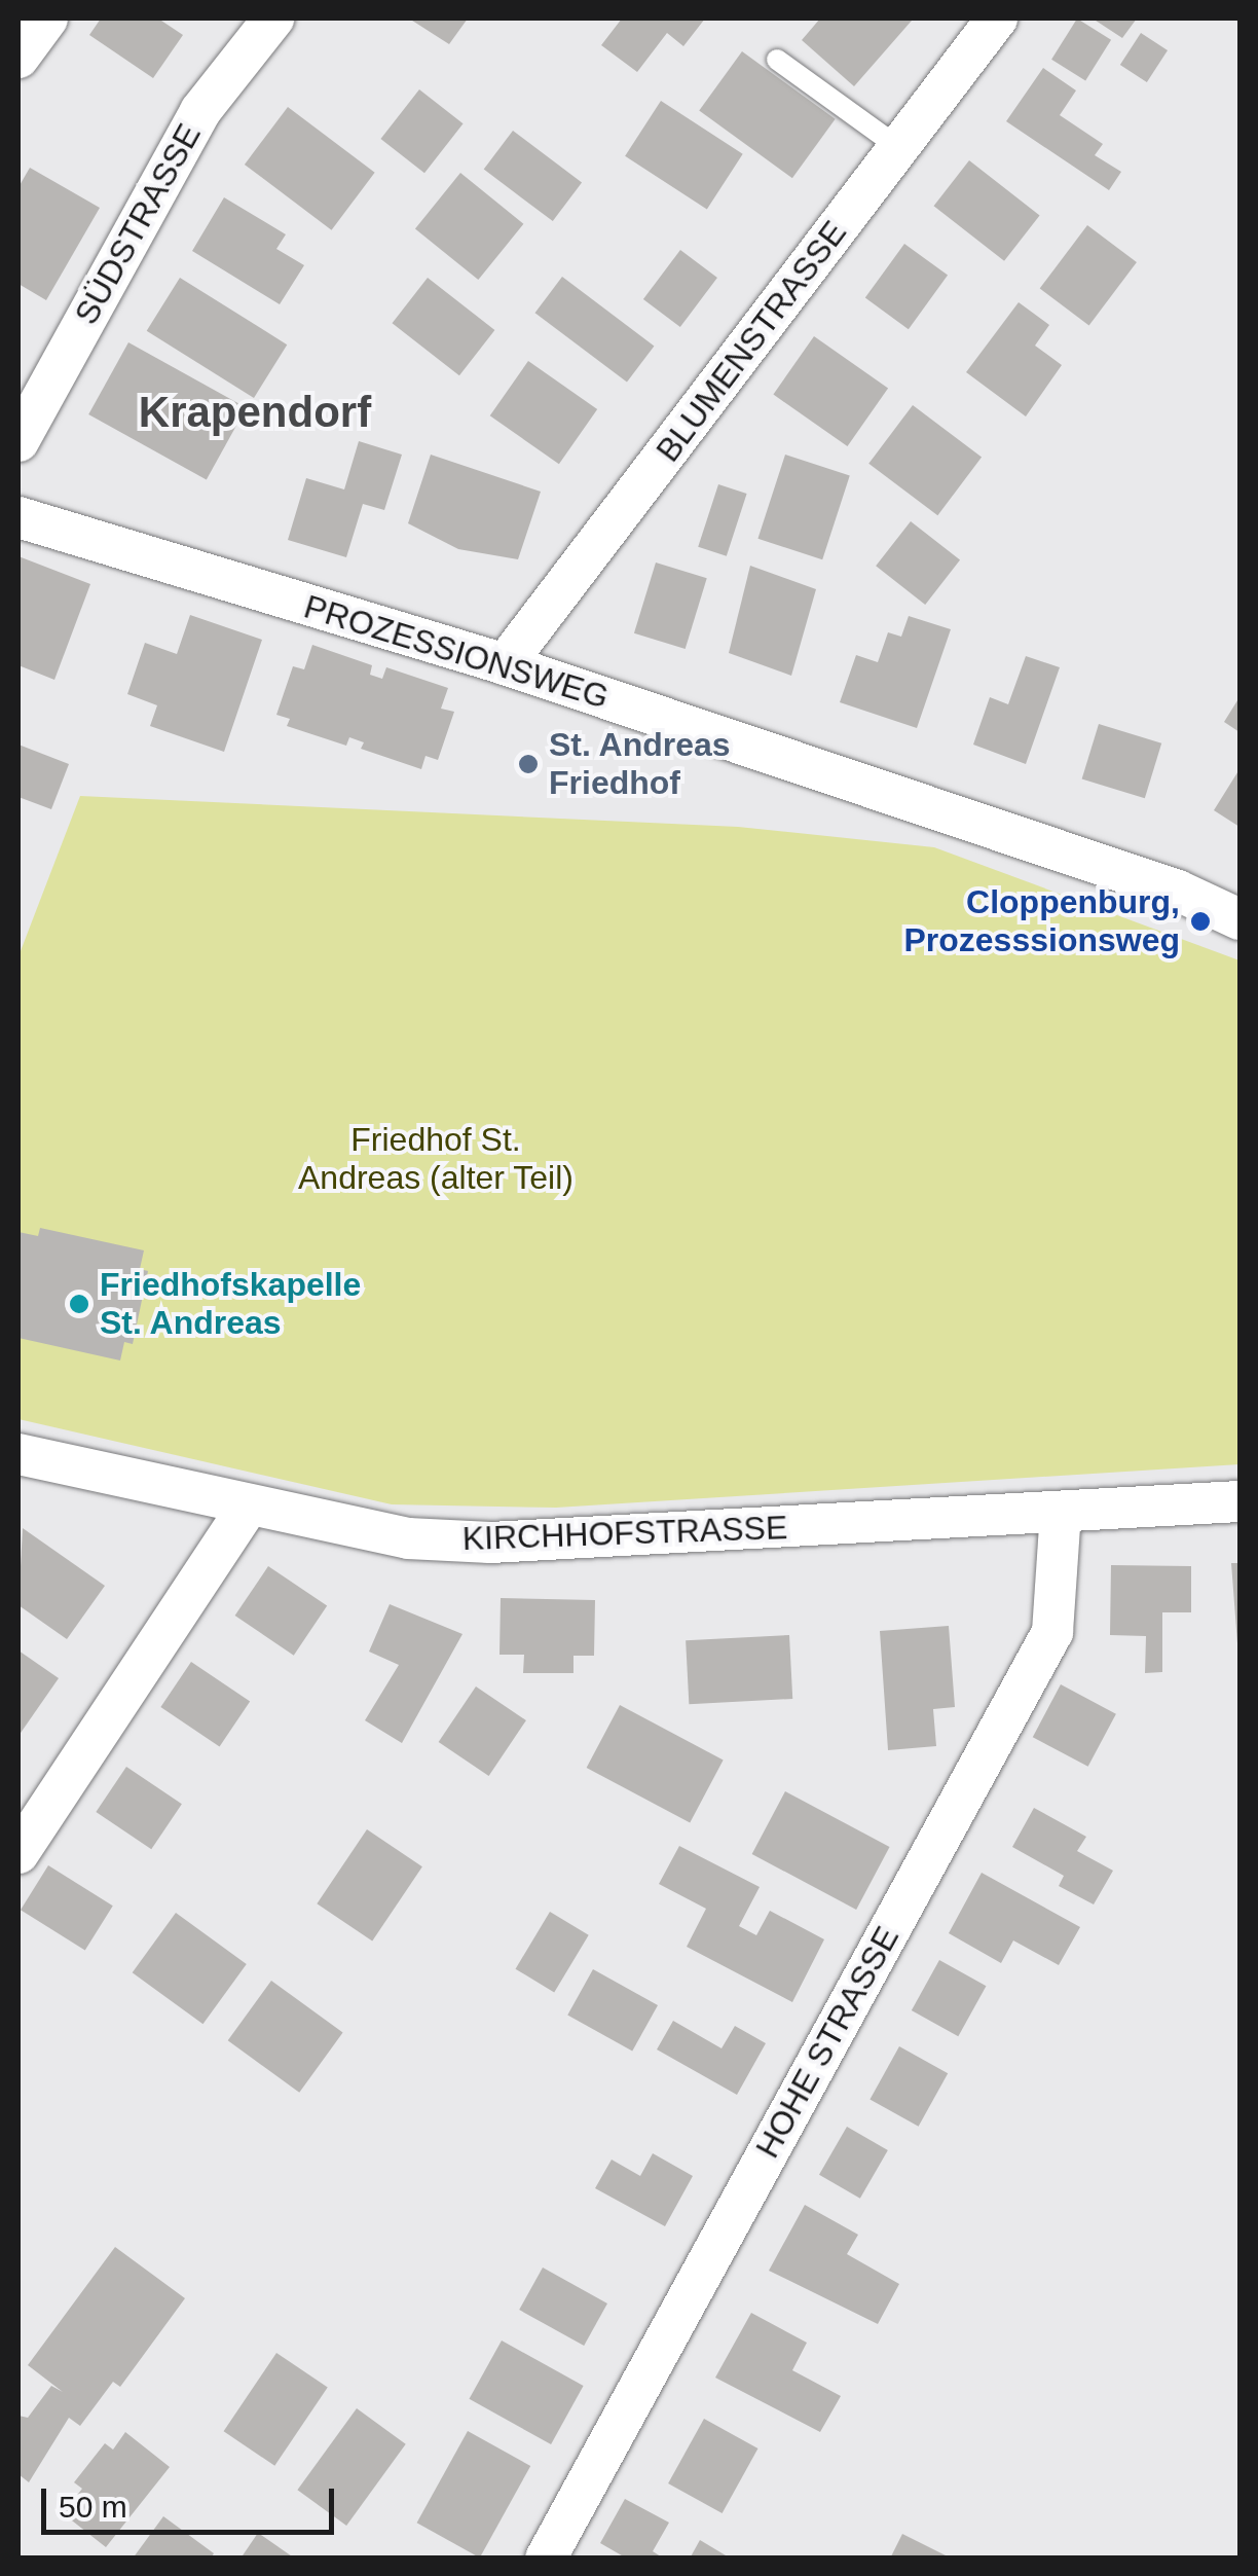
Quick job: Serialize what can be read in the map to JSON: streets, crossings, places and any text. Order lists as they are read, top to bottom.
{
  "streets": {
    "street": [
      "SÜDSTRASSE",
      "BLUMENSTRASSE",
      "PROZESSIONSWEG",
      "KIRCHHOFSTRASSE",
      "HOHE STRASSE"
    ]
  },
  "crossings": [
    ["BLUMENSTRASSE", "PROZESSIONSWEG"],
    ["KIRCHHOFSTRASSE", "HOHE STRASSE"]
  ],
  "districts": ["Krapendorf"],
  "parks": ["Friedhof St. Andreas (alter Teil)"],
  "places": ["St. Andreas Friedhof", "Cloppenburg, Prozesssionsweg", "Friedhofskapelle St. Andreas"],
  "scale_bar": "50 m"
}
